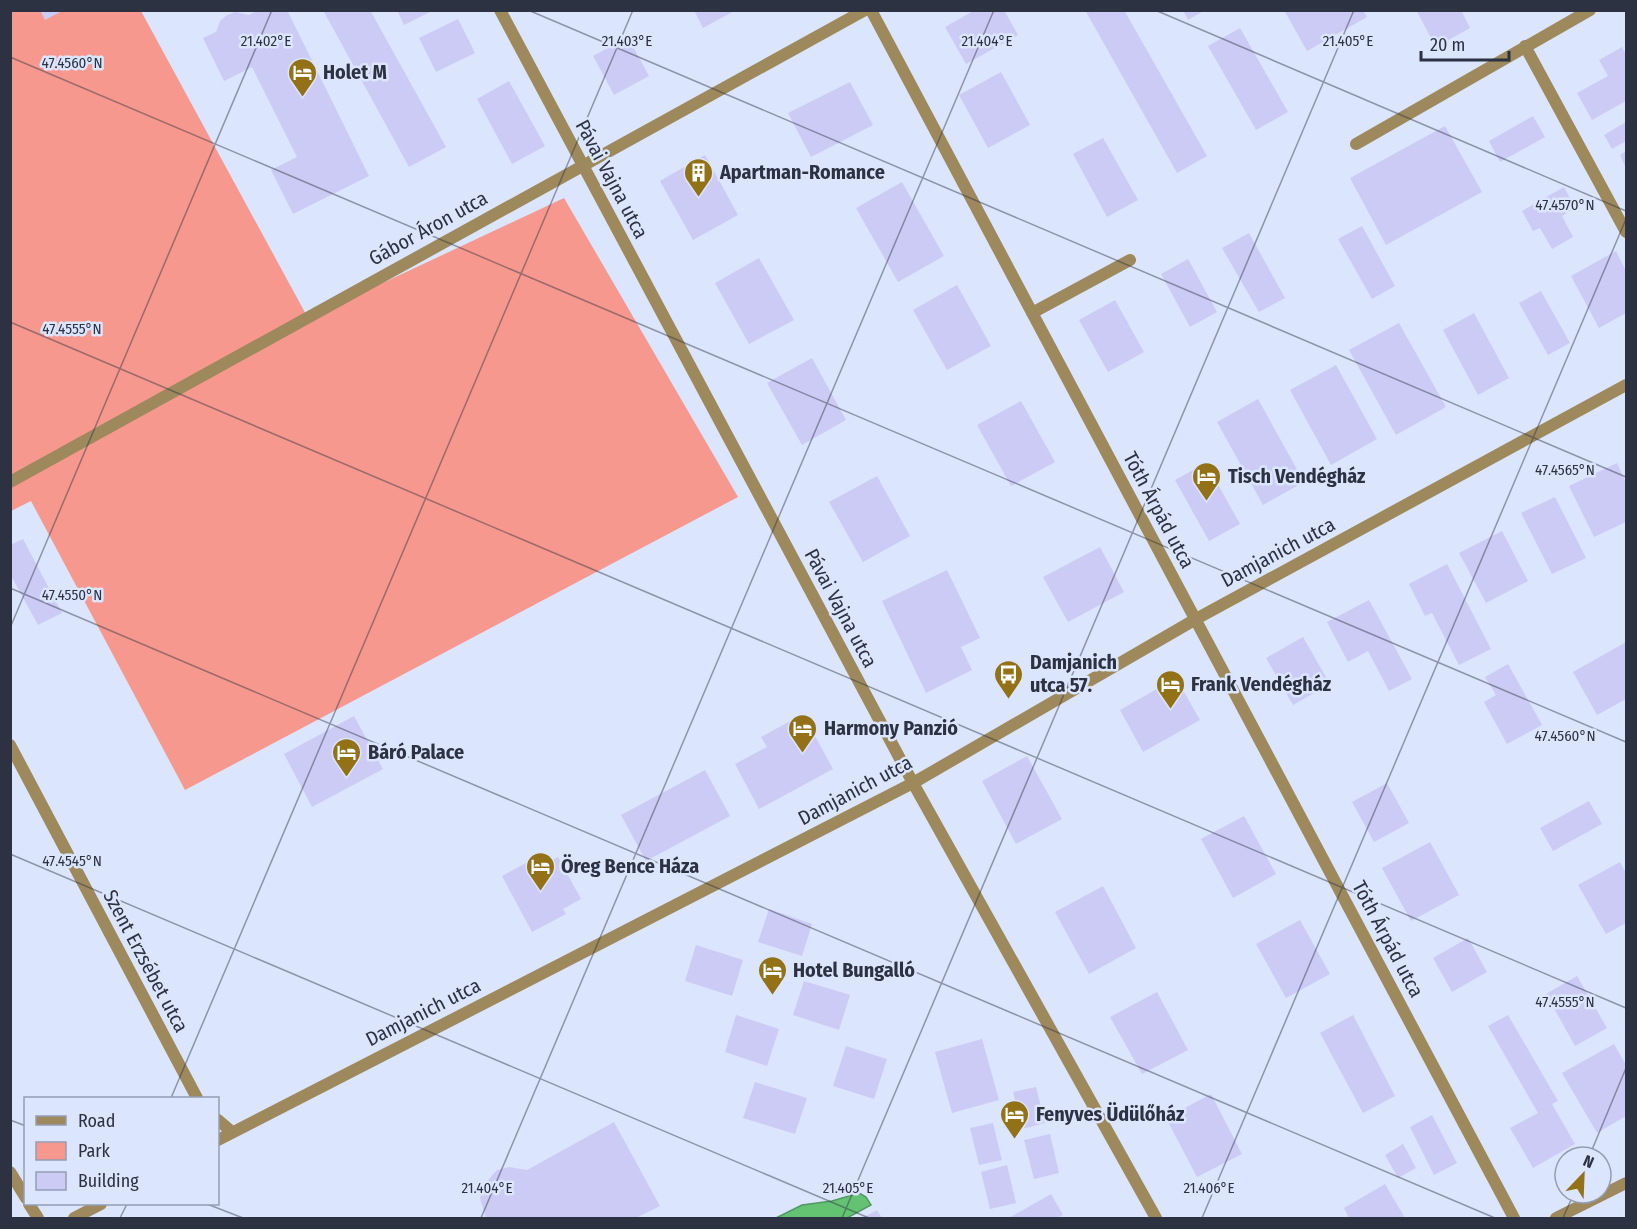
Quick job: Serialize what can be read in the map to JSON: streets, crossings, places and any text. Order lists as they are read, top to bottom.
{
  "streets": {
    "street": [
      "Pávai Vajna utca",
      "Gábor Áron utca",
      "Tóth Árpád utca",
      "Damjanich utca",
      "Szent Erzsébet utca"
    ]
  },
  "crossings": [
    ["Pávai Vajna utca", "Gábor Áron utca"],
    ["Pávai Vajna utca", "Damjanich utca"],
    ["Tóth Árpád utca", "Damjanich utca"]
  ],
  "places": {
    "hotel": [
      "Holet M",
      "Tisch Vendégház",
      "Frank Vendégház",
      "Harmony Panzió",
      "Báró Palace",
      "Öreg Bence Háza",
      "Hotel Bungalló",
      "Fenyves Üdülőház"
    ],
    "building": ["Apartman-Romance"],
    "bus stop": ["Damjanich utca 57."]
  },
  "legend": ["Road", "Park", "Building"],
  "scale_bar": "20 m",
  "north": "top right",
  "coordinates": [
    "21.402°E",
    "21.403°E",
    "21.404°E",
    "21.405°E",
    "47.4560°N",
    "47.4570°N",
    "47.4555°N",
    "47.4565°N",
    "47.4550°N",
    "47.4545°N",
    "21.406°E"
  ]
}
